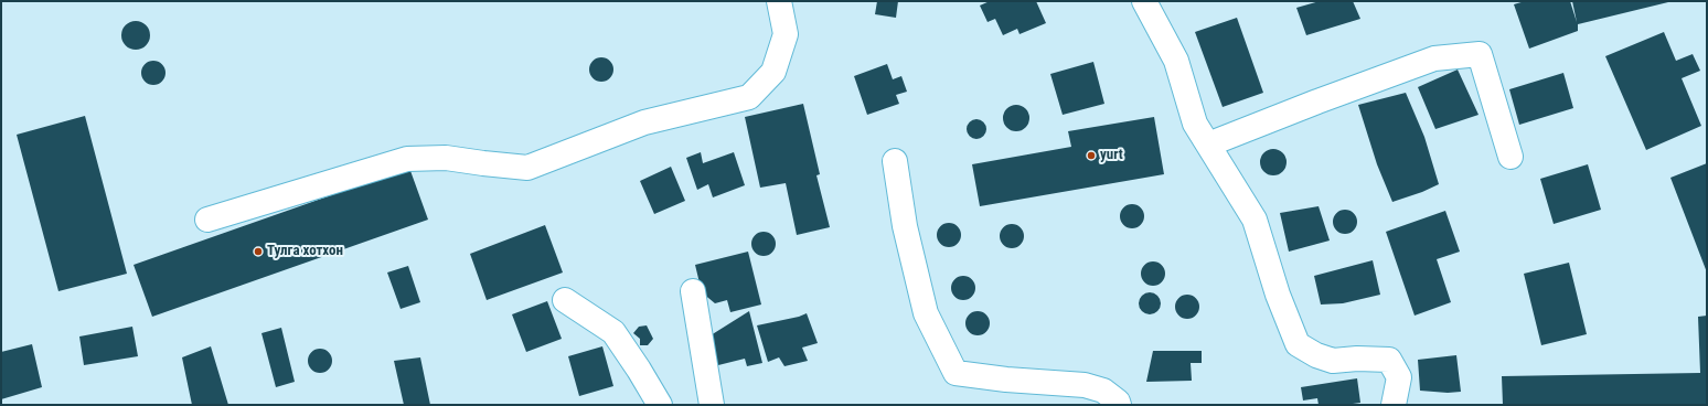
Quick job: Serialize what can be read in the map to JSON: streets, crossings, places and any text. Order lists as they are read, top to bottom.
{
  "places": ["yurt", "Тулга хотхон"]
}
